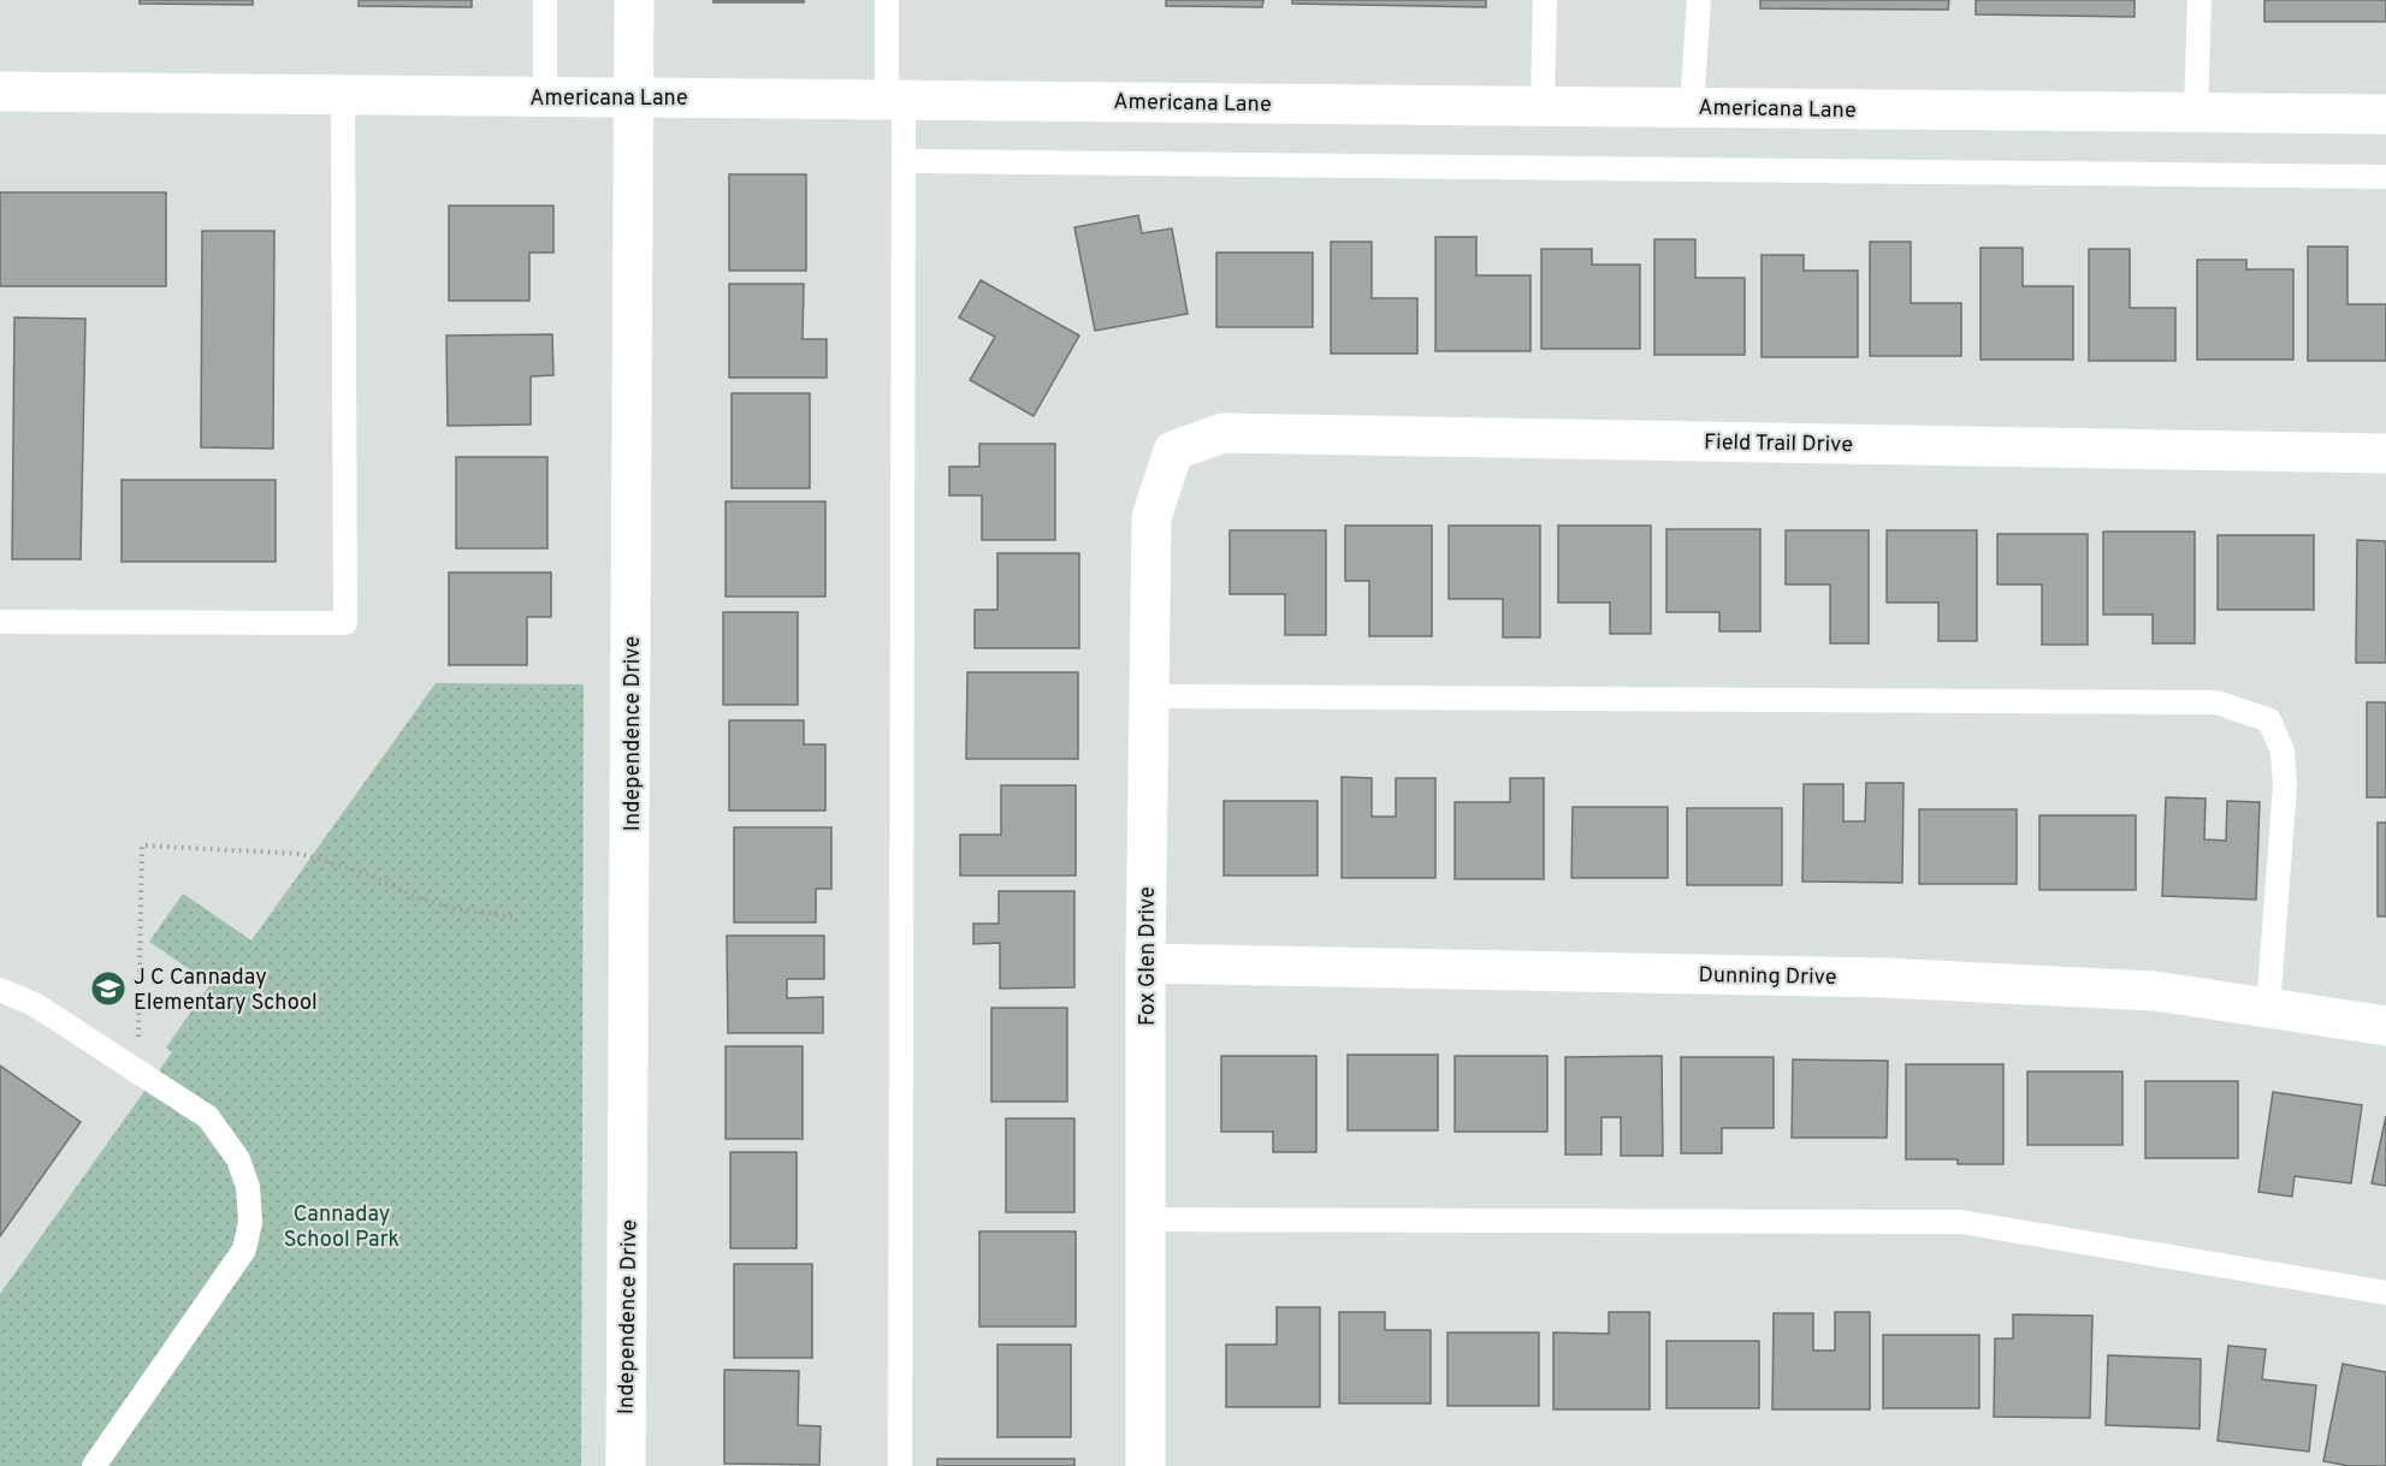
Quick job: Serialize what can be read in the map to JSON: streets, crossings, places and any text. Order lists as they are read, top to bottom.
{
  "streets": {
    "street": [
      "Americana Lane",
      "Field Trail Drive",
      "Independence Drive",
      "Fox Glen Drive",
      "Dunning Drive"
    ]
  },
  "crossings": [
    ["Americana Lane", "Independence Drive"],
    ["Field Trail Drive", "Fox Glen Drive"],
    ["Fox Glen Drive", "Dunning Drive"]
  ],
  "parks": ["Cannaday School Park"],
  "places": {
    "school or university": ["J C Cannaday Elementary School"]
  }
}
